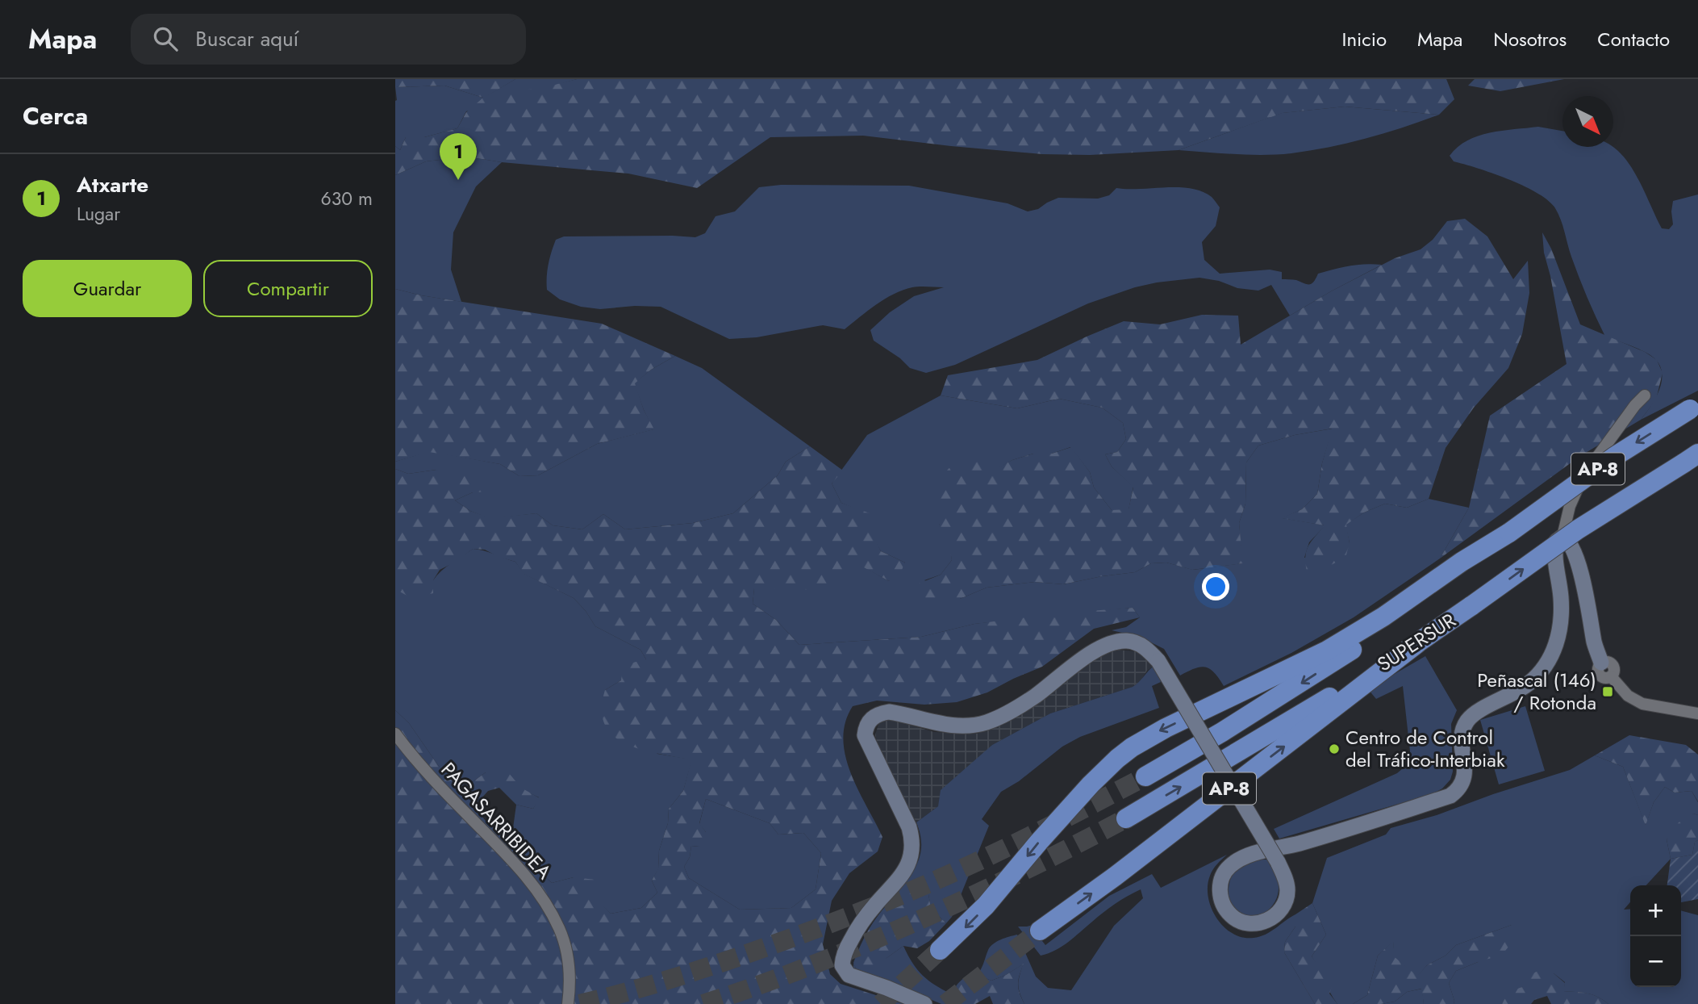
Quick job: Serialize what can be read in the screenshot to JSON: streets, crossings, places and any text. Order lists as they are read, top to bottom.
{
  "streets": {
    "highway": ["AP-8", "SUPERSUR"],
    "street": ["PAGASARRIBIDEA"]
  },
  "crossings": [
    ["AP-8", "SUPERSUR"]
  ],
  "places": {
    "transit": ["Peñascal (146) / Rotonda"],
    "other": ["Centro de Control del Tráfico-Interbiak"]
  },
  "north": "bottom right",
  "page": {
    "header": "Mapa",
    "search": "Buscar aquí",
    "nav": [
      "Inicio",
      "Mapa",
      "Nosotros",
      "Contacto"
    ],
    "heading": "Cerca",
    "pins": "1",
    "list": [
      {
        "mark": "1",
        "name": "Atxarte",
        "note": "Lugar",
        "value": "630 m"
      }
    ],
    "buttons": ["Guardar", "Compartir"],
    "map_buttons": ["+", "−"]
  }
}
